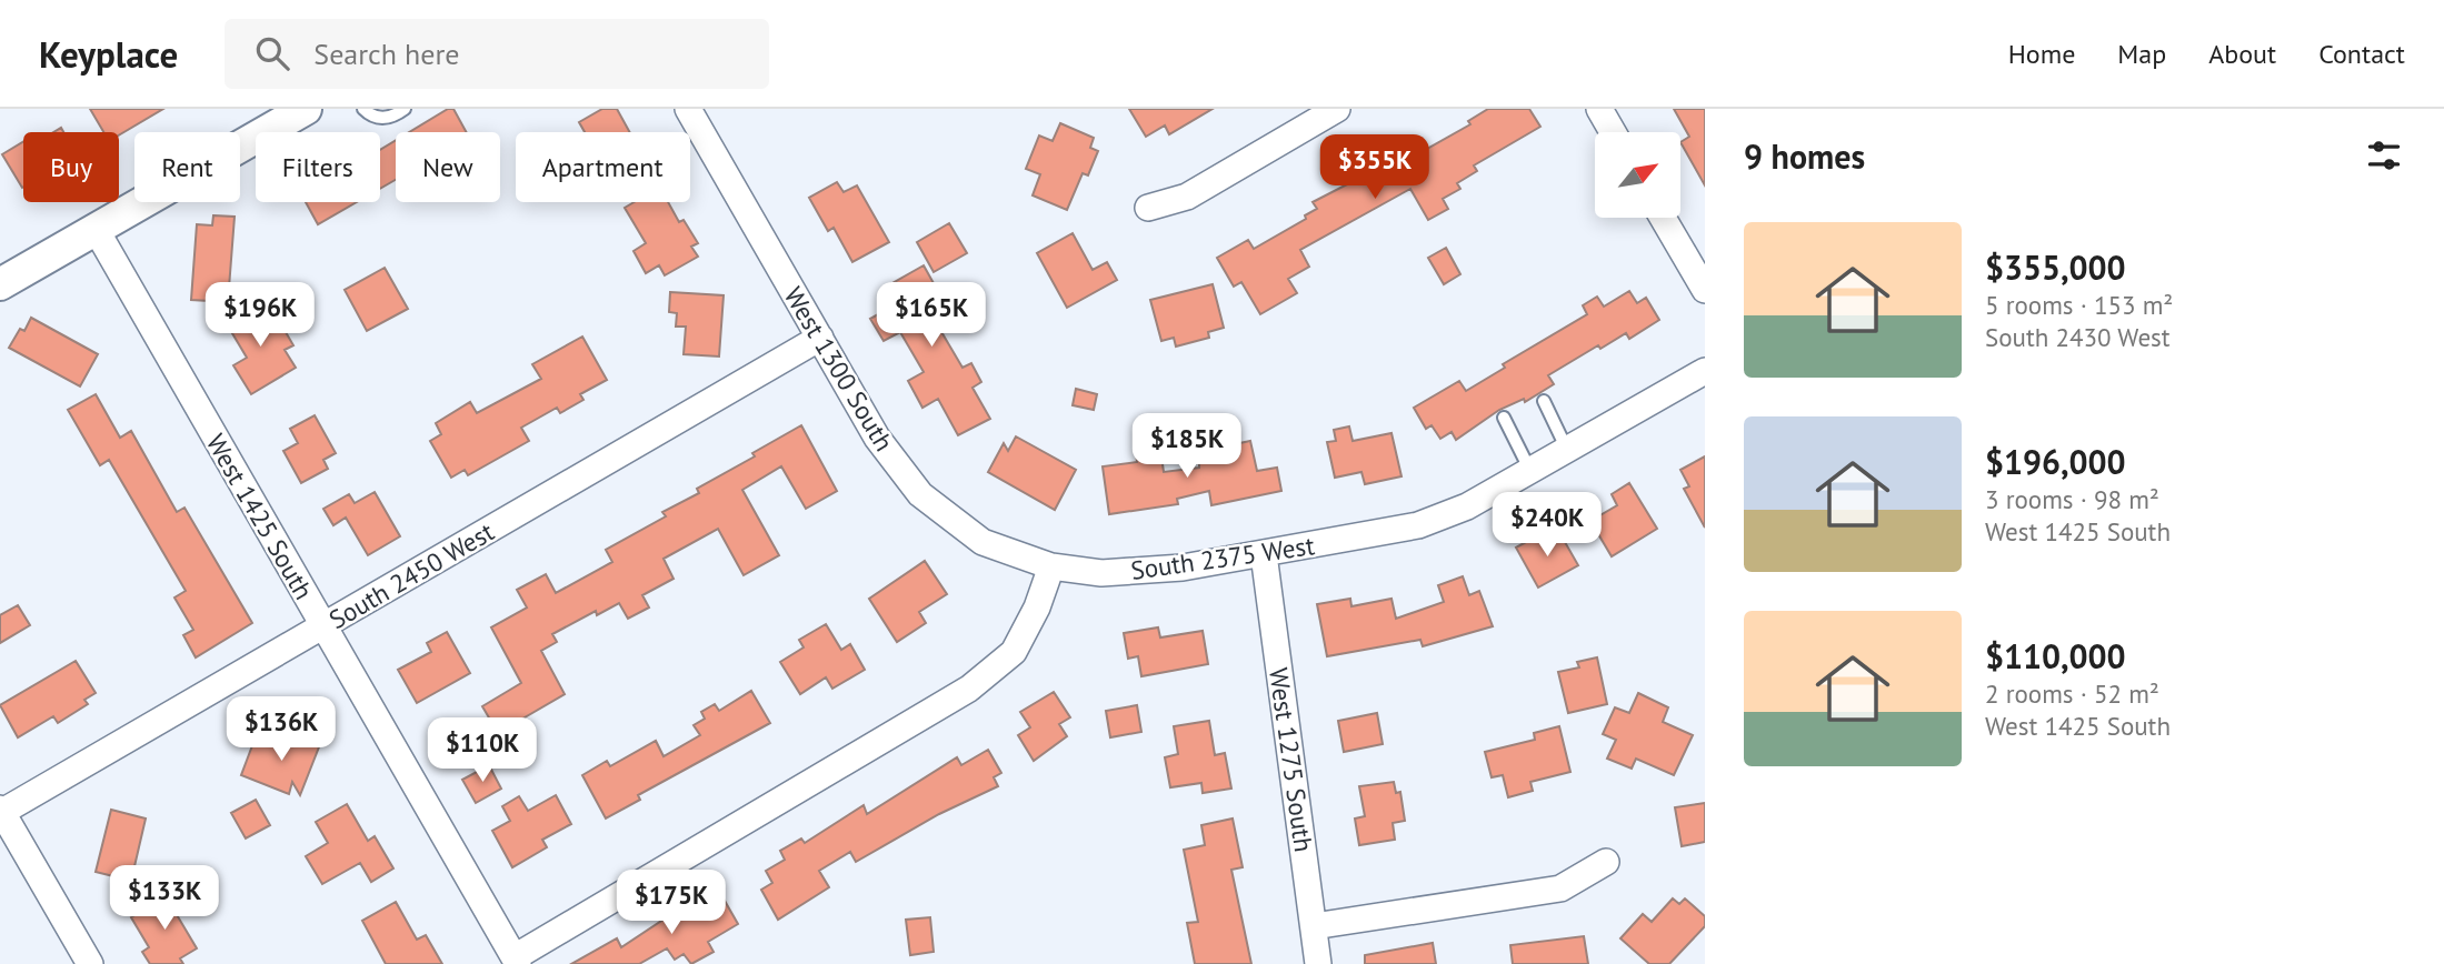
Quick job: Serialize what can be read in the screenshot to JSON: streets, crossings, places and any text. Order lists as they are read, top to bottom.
{
  "streets": {
    "street": [
      "West 1300 South",
      "West 1425 South",
      "South 2375 West",
      "South 2450 West",
      "West 1275 South"
    ]
  },
  "crossings": [
    ["West 1300 South", "South 2375 West"],
    ["West 1300 South", "South 2450 West"],
    ["West 1425 South", "South 2450 West"],
    ["South 2375 West", "West 1275 South"]
  ],
  "north": "top right",
  "page": {
    "header": "Keyplace",
    "search": "Search here",
    "nav": [
      "Home",
      "Map",
      "About",
      "Contact"
    ],
    "heading": "9 homes",
    "chip": [
      "Buy",
      "Rent",
      "Filters",
      "New",
      "Apartment"
    ],
    "price": [
      "$355K",
      "$196K",
      "$165K",
      "$185K",
      "$240K",
      "$136K",
      "$110K",
      "$133K",
      "$175K"
    ],
    "list": [
      {
        "name": "$355,000",
        "note": "5 rooms · 153 m² · South 2430 West"
      },
      {
        "name": "$196,000",
        "note": "3 rooms · 98 m² · West 1425 South"
      },
      {
        "name": "$110,000",
        "note": "2 rooms · 52 m² · West 1425 South"
      }
    ]
  }
}
